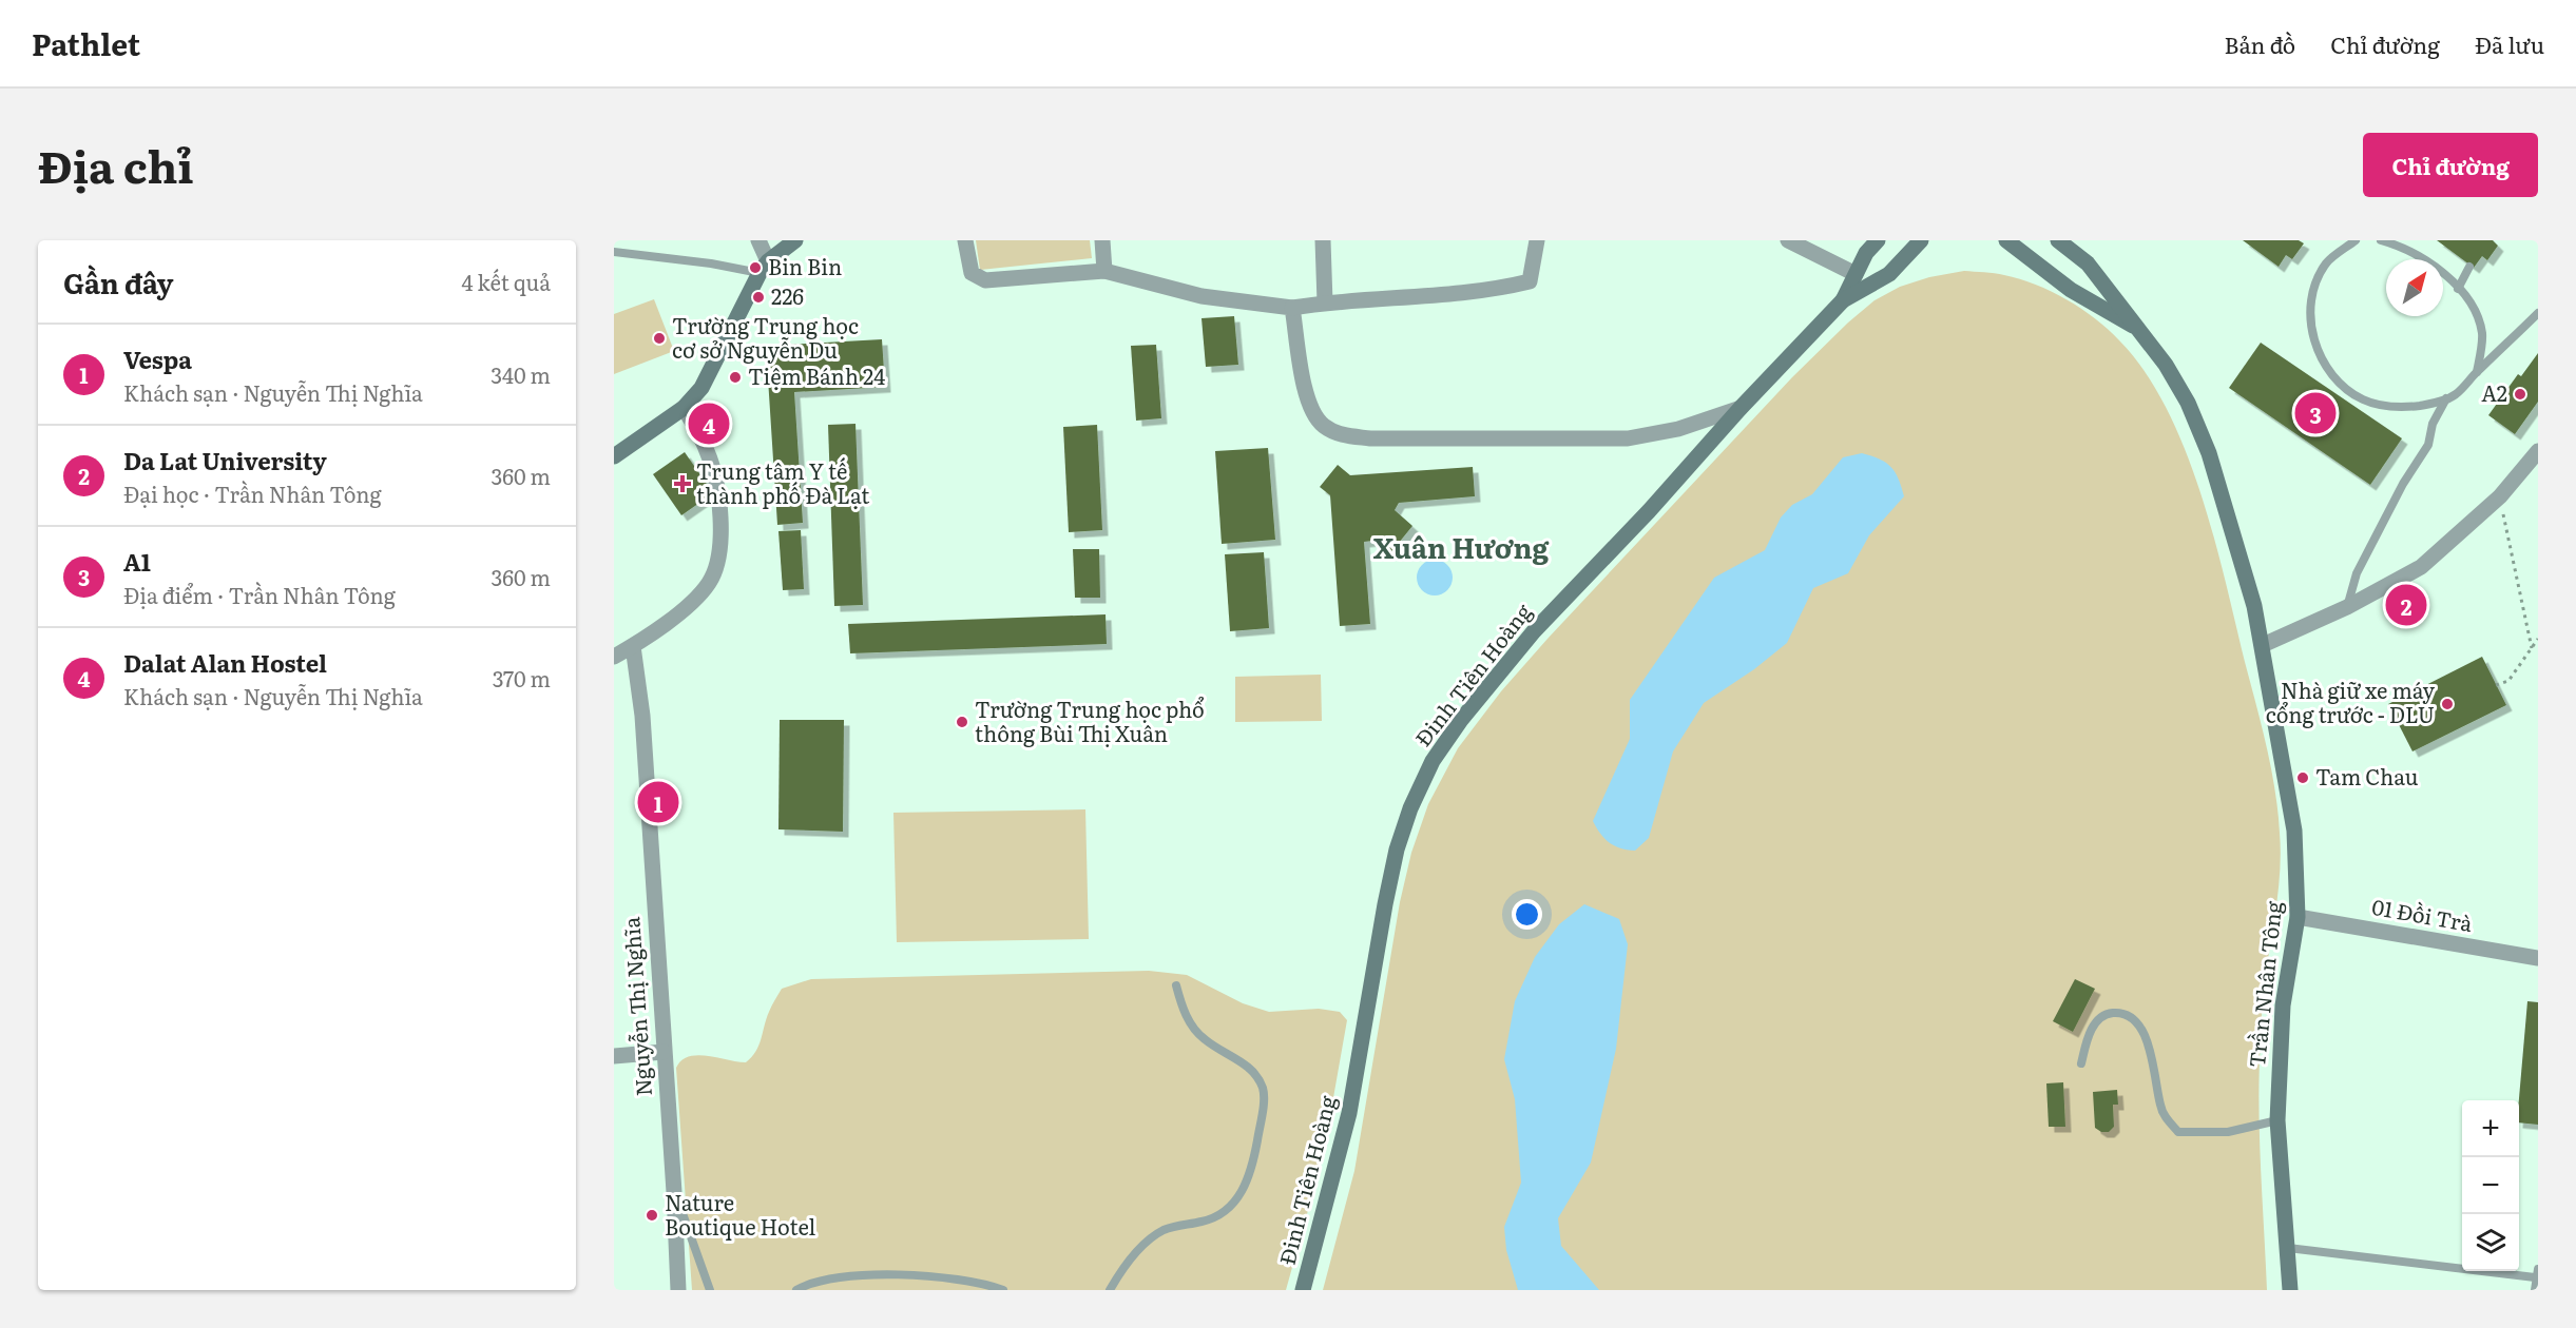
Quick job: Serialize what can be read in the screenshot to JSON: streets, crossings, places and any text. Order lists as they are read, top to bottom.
{
  "streets": {
    "main road": ["Đinh Tiên Hoàng", "Trần Nhân Tông"],
    "street": ["01 Đồi Trà", "Nguyễn Thị Nghĩa"]
  },
  "crossings": [
    ["01 Đồi Trà", "Trần Nhân Tông"]
  ],
  "districts": ["Xuân Hương"],
  "places": {
    "other": [
      "Bin Bin",
      "226",
      "Trường Trung học cơ sở Nguyễn Du",
      "Tiệm Bánh 24",
      "A2",
      "Nhà giữ xe máy cổng trước - DLU",
      "Trường Trung học phổ thông Bùi Thị Xuân",
      "Tam Chau",
      "Nature Boutique Hotel"
    ],
    "health": ["Trung tâm Y tế thành phố Đà Lạt"]
  },
  "north": "top right",
  "page": {
    "header": "Pathlet",
    "nav": ["Bản đồ", "Chỉ đường", "Đã lưu"],
    "title": "Địa chỉ",
    "buttons": "Chỉ đường",
    "heading": ["Gần đây", "4 kết quả"],
    "list": [
      {
        "mark": "1",
        "name": "Vespa",
        "note": "Khách sạn · Nguyễn Thị Nghĩa",
        "value": "340 m"
      },
      {
        "mark": "2",
        "name": "Da Lat University",
        "note": "Đại học · Trần Nhân Tông",
        "value": "360 m"
      },
      {
        "mark": "3",
        "name": "A1",
        "note": "Địa điểm · Trần Nhân Tông",
        "value": "360 m"
      },
      {
        "mark": "4",
        "name": "Dalat Alan Hostel",
        "note": "Khách sạn · Nguyễn Thị Nghĩa",
        "value": "370 m"
      }
    ],
    "pins": [
      "3",
      "4",
      "2",
      "1"
    ],
    "map_buttons": ["+", "−"]
  }
}
